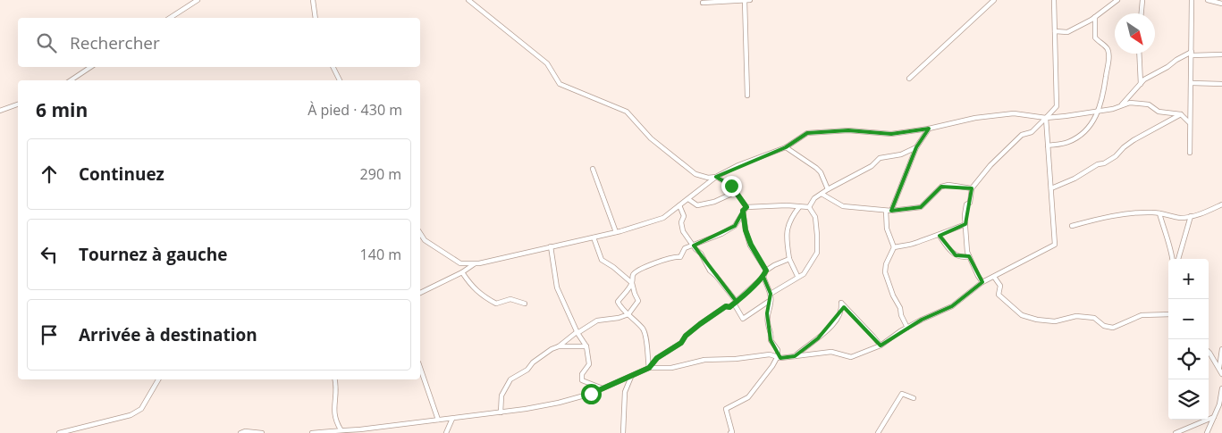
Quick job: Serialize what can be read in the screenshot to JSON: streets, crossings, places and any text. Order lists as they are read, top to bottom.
{
  "north": "bottom right",
  "page": {
    "search": "Rechercher",
    "heading": ["6 min", "À pied · 430 m"],
    "list": [
      ["Continuez", "290 m"],
      ["Tournez à gauche", "140 m"],
      "Arrivée à destination"
    ],
    "map_buttons": ["+", "−"]
  }
}
